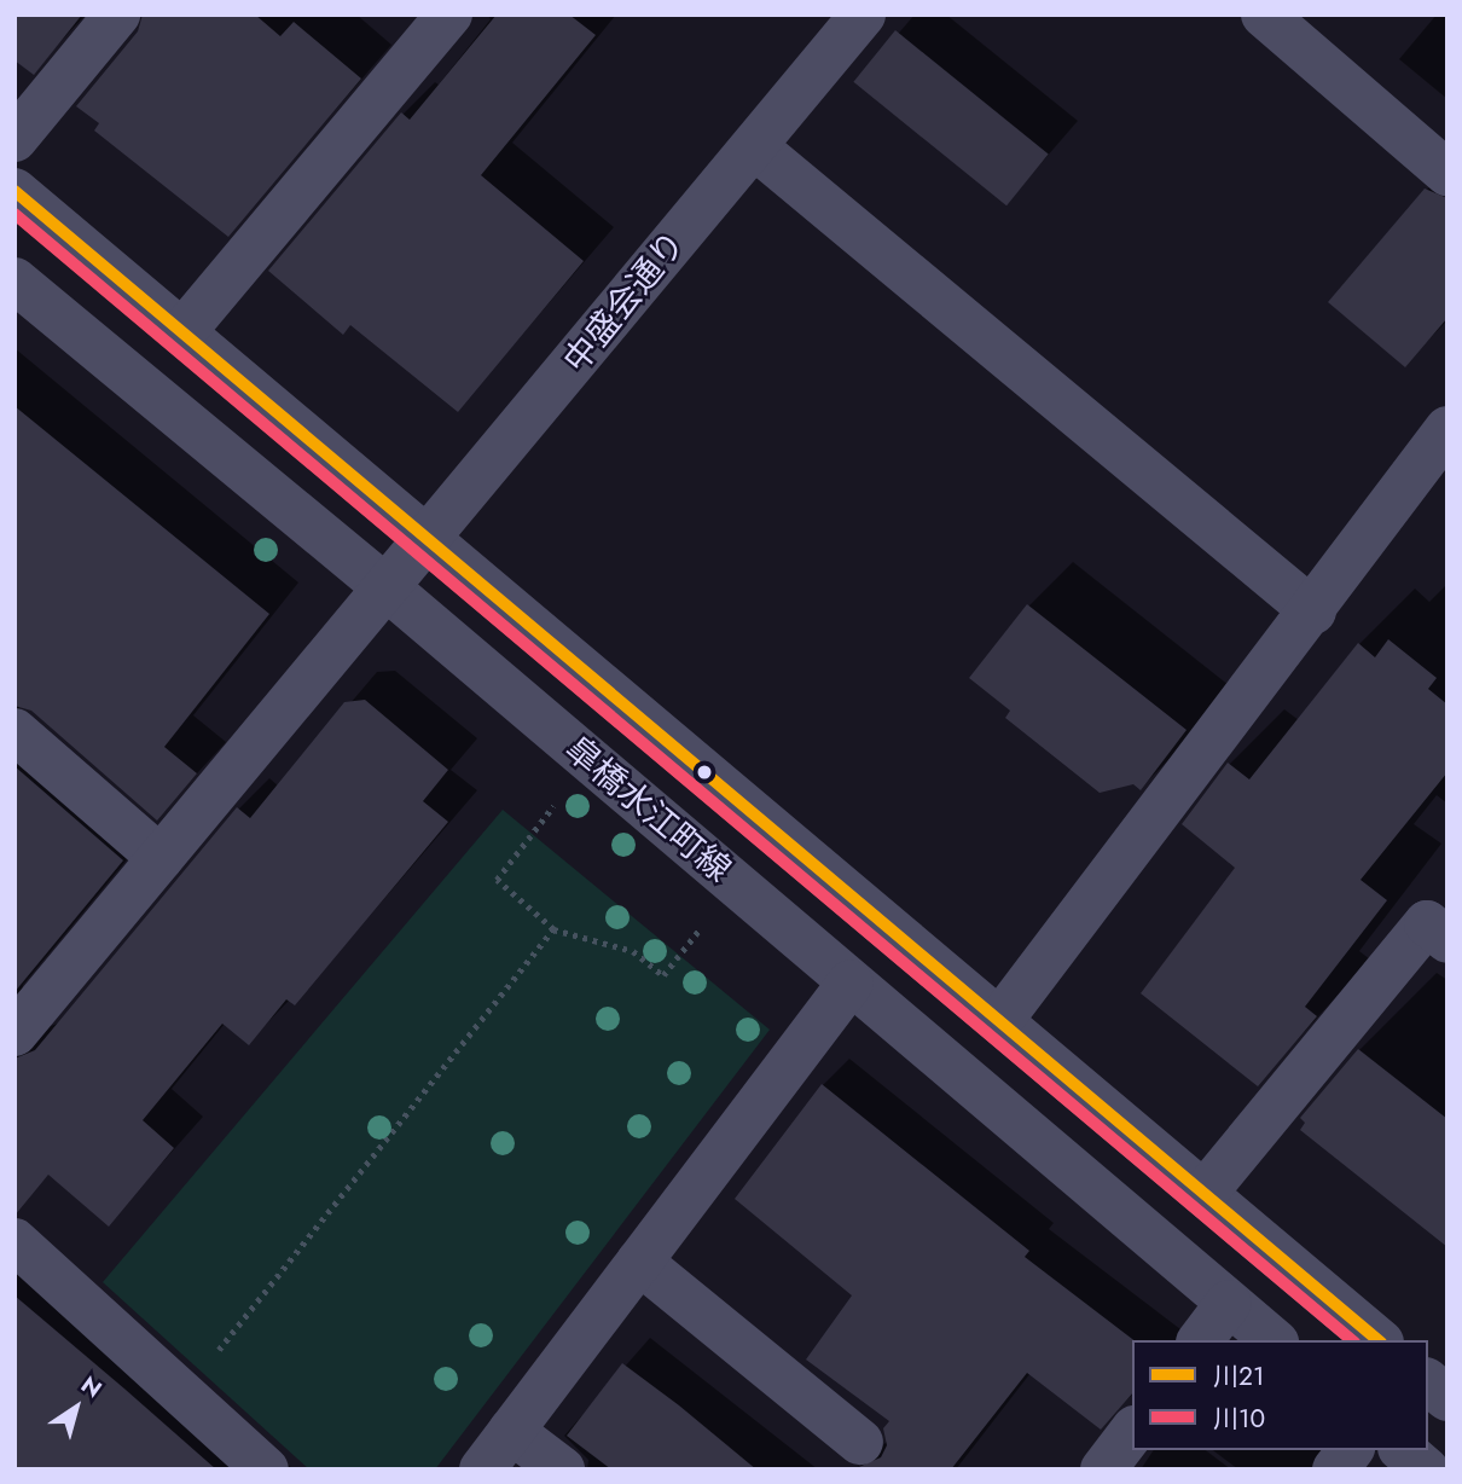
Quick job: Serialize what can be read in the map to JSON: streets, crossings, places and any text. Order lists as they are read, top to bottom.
{
  "streets": {
    "street": ["中盛会通り", "皐橋水江町線"]
  },
  "crossings": [
    ["中盛会通り", "皐橋水江町線"]
  ],
  "lines": ["transit line 川21", "transit line 川10"],
  "legend": ["川21", "川10"],
  "north": "top right"
}
